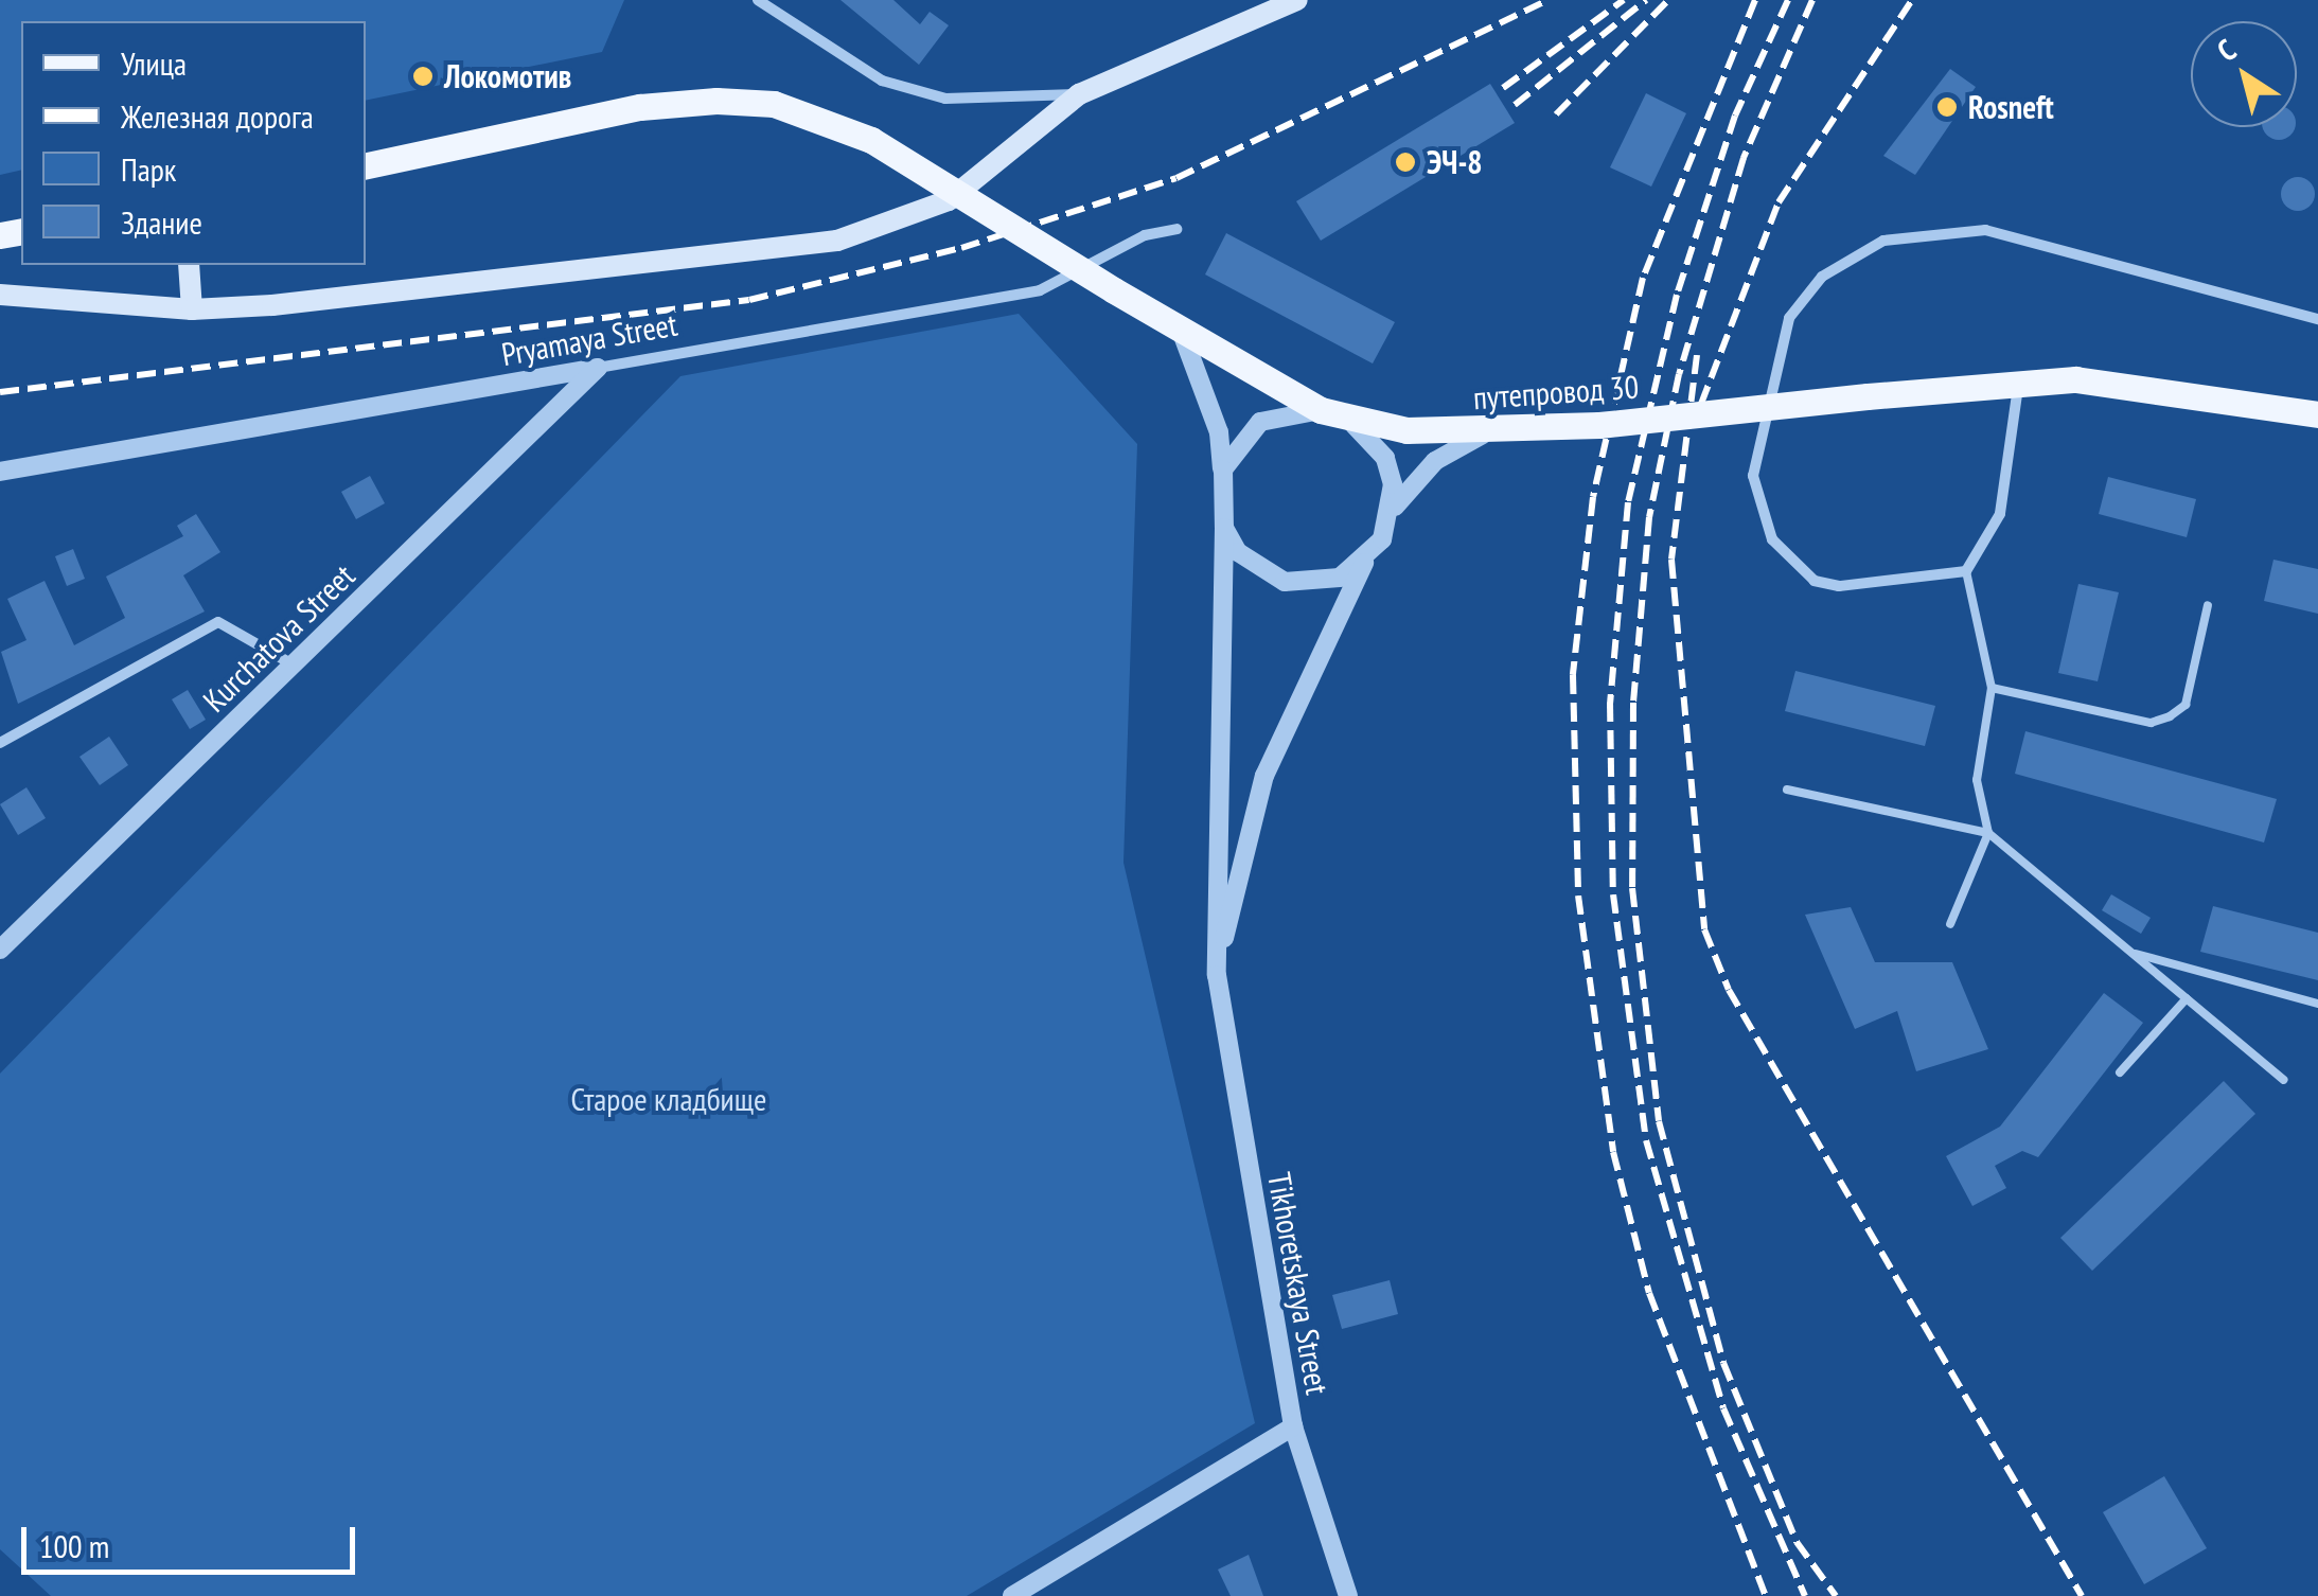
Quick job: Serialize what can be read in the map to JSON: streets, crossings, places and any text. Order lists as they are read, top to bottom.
{
  "streets": {
    "main road": ["путепровод 30"],
    "street": ["Pryamaya Street", "Kurchatova Street", "Tikhoretskaya Street"]
  },
  "crossings": [
    ["Pryamaya Street", "Kurchatova Street"]
  ],
  "parks": ["Старое кладбище"],
  "places": ["Локомотив", "Rosneft", "ЭЧ-8"],
  "legend": [
    "Улица",
    "Железная дорога",
    "Парк",
    "Здание"
  ],
  "scale_bar": "100 m",
  "north": "top left"
}
